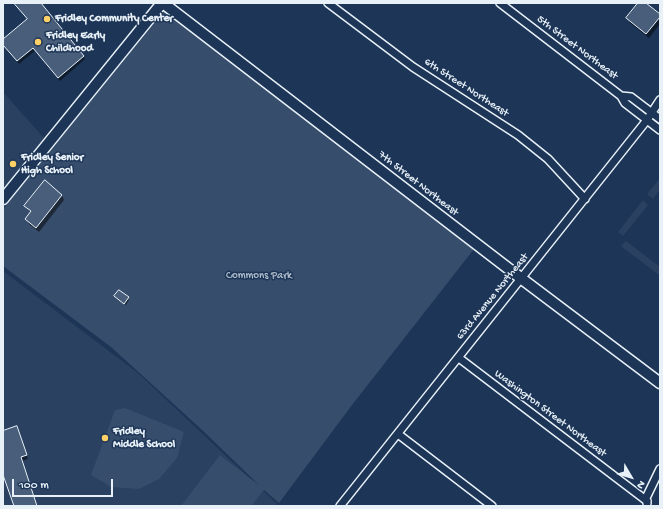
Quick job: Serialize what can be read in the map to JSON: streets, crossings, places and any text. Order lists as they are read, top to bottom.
{
  "streets": {
    "street": [
      "5th Street Northeast",
      "6th Street Northeast",
      "7th Street Northeast",
      "63rd Avenue Northeast",
      "Washington Street Northeast"
    ]
  },
  "crossings": [
    ["5th Street Northeast", "63rd Avenue Northeast"],
    ["6th Street Northeast", "63rd Avenue Northeast"],
    ["7th Street Northeast", "63rd Avenue Northeast"],
    ["63rd Avenue Northeast", "Washington Street Northeast"]
  ],
  "parks": ["Commons Park"],
  "places": [
    "Fridley Community Center",
    "Fridley Early Childhood",
    "Fridley Senior High School",
    "Fridley Middle School"
  ],
  "scale_bar": "100 m",
  "north": "bottom right"
}
